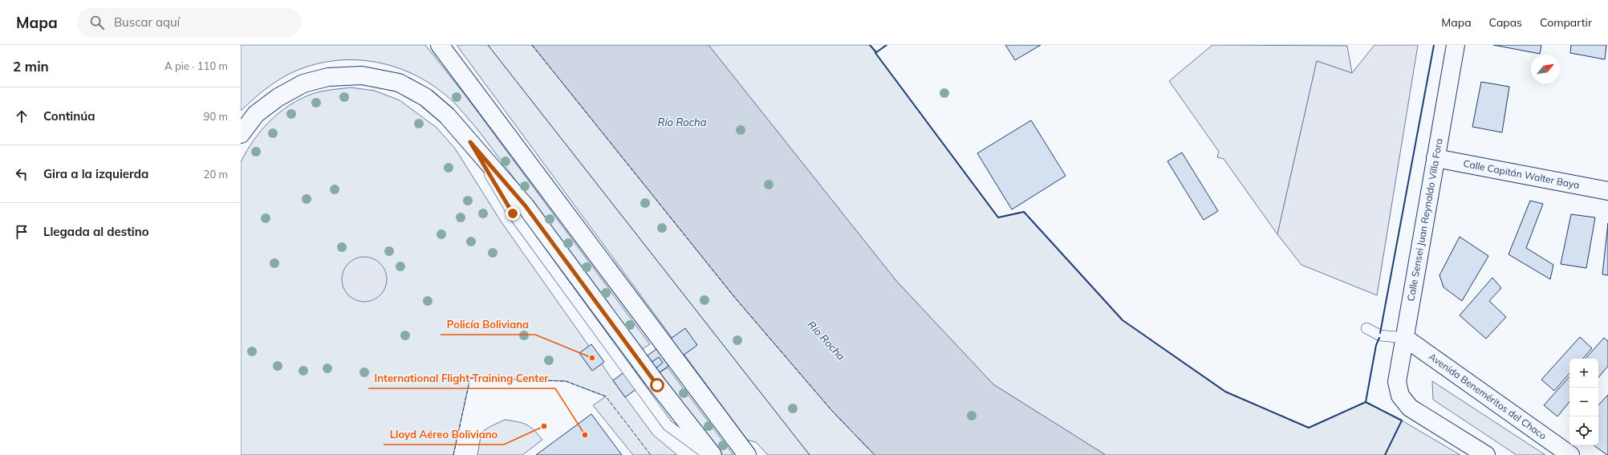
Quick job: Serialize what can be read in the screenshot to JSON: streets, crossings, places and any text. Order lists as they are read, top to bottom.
{
  "streets": {
    "street": ["Calle Capitán Walter Baya", "Calle Sensei Juan Reynaldo Villa Fora", "Avenida Beneméritos del Chaco"]
  },
  "crossings": [
    ["Calle Capitán Walter Baya", "Calle Sensei Juan Reynaldo Villa Fora"],
    ["Calle Sensei Juan Reynaldo Villa Fora", "Avenida Beneméritos del Chaco"]
  ],
  "water": ["Río Rocha"],
  "places": ["Policía Boliviana", "Lloyd Aéreo Boliviano", "International Flight Training Center"],
  "north": "top right",
  "page": {
    "header": "Mapa",
    "search": "Buscar aquí",
    "nav": ["Mapa", "Capas", "Compartir"],
    "heading": ["2 min", "A pie · 110 m"],
    "list": [
      ["Continúa", "90 m"],
      ["Gira a la izquierda", "20 m"],
      "Llegada al destino"
    ],
    "map_buttons": ["+", "−"]
  }
}
